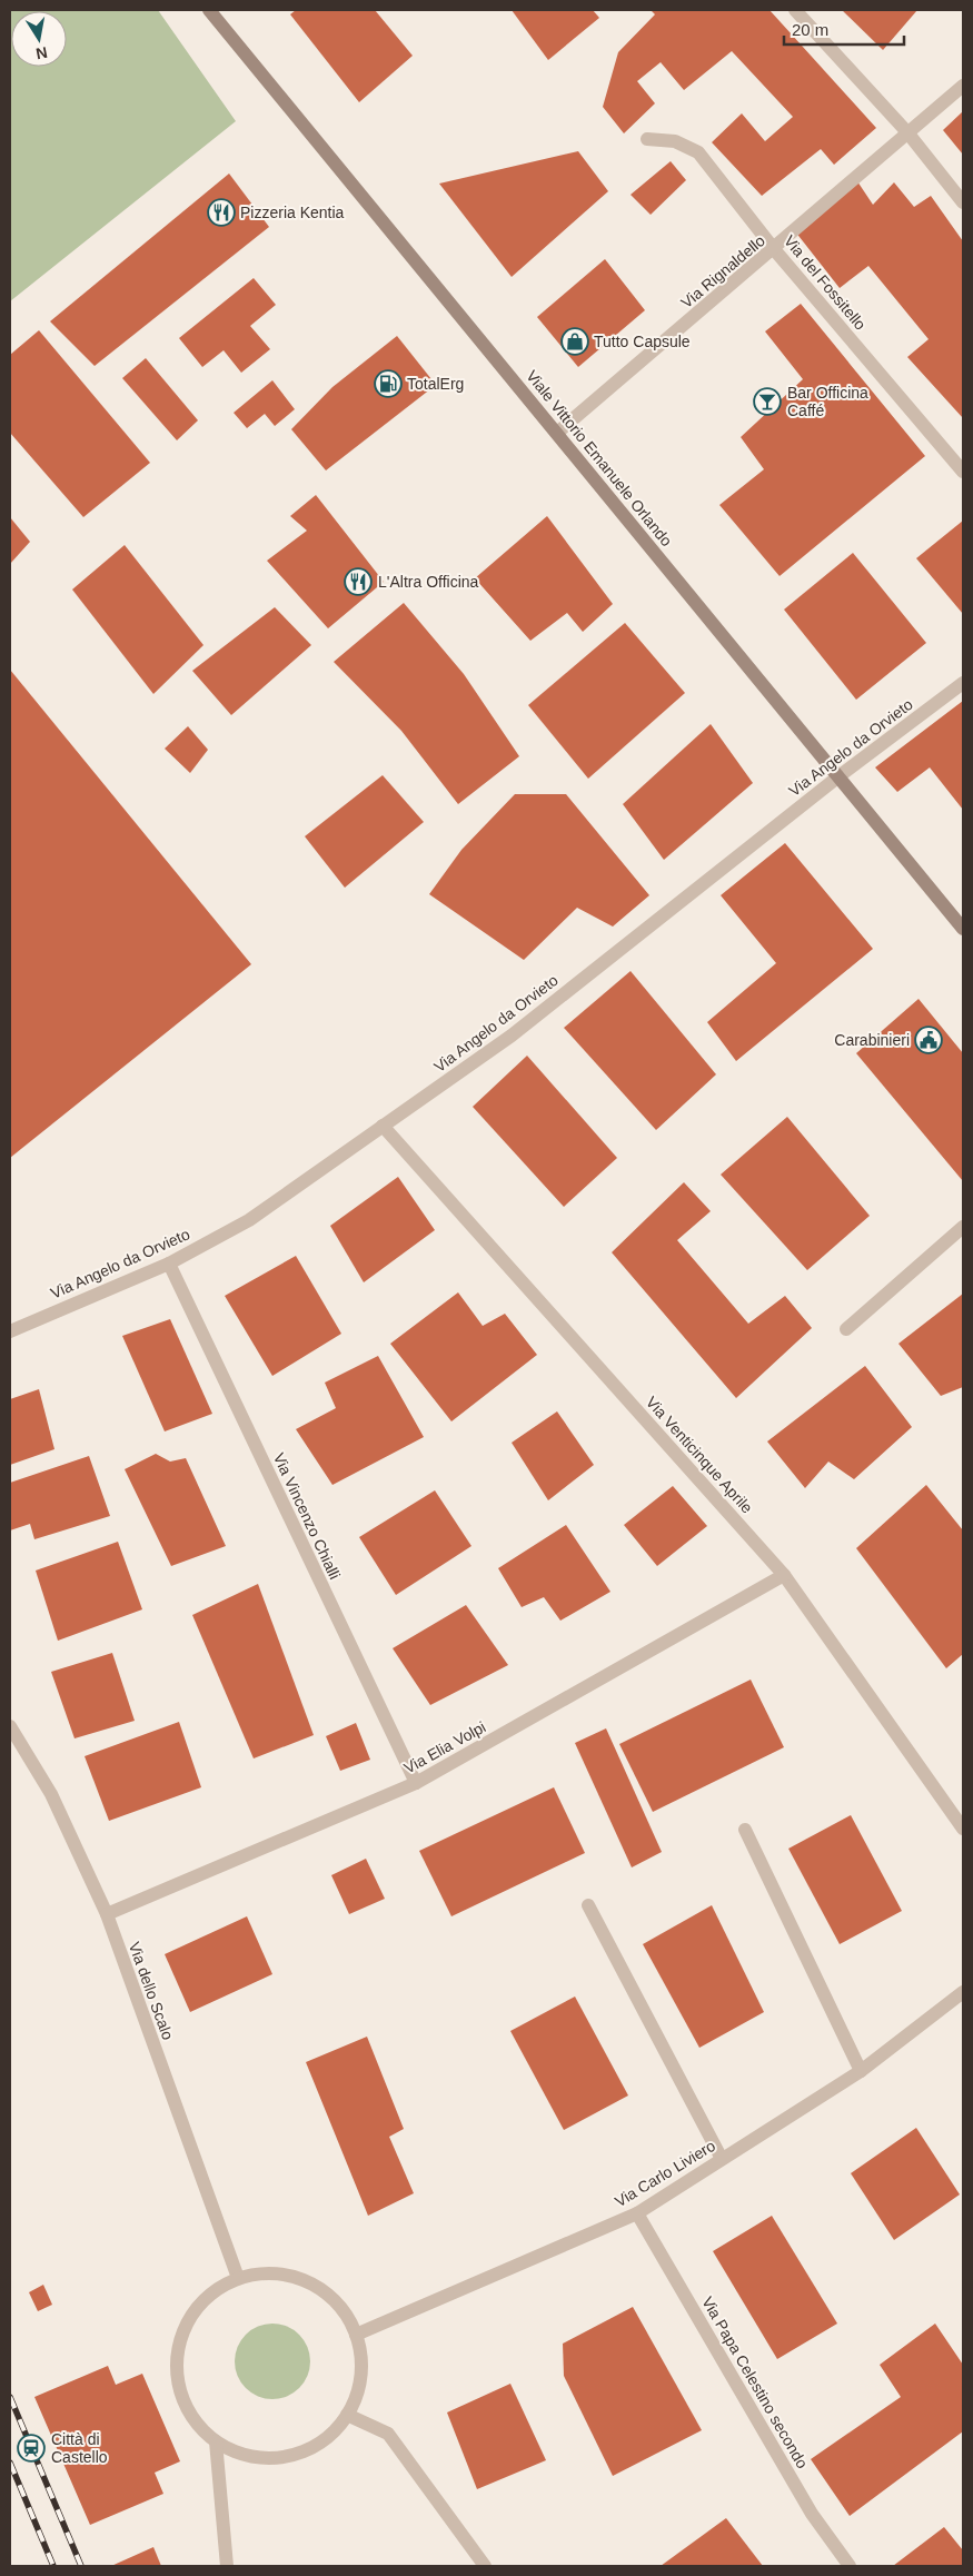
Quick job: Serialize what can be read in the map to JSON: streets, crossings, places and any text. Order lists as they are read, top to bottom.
{
  "streets": {
    "main road": ["Viale Vittorio Emanuele Orlando"],
    "street": [
      "Via Rignaldello",
      "Via del Fossitello",
      "Via Angelo da Orvieto",
      "Via Venticinque Aprile",
      "Via Vincenzo Chialli",
      "Via Elia Volpi",
      "Via dello Scalo",
      "Via Carlo Liviero",
      "Via Papa Celestino secondo"
    ]
  },
  "crossings": [
    ["Via Rignaldello", "Via del Fossitello"],
    ["Via Rignaldello", "Viale Vittorio Emanuele Orlando"],
    ["Viale Vittorio Emanuele Orlando", "Via Angelo da Orvieto"],
    ["Via Angelo da Orvieto", "Via Venticinque Aprile"],
    ["Via Angelo da Orvieto", "Via Vincenzo Chialli"],
    ["Via Venticinque Aprile", "Via Elia Volpi"],
    ["Via Vincenzo Chialli", "Via Elia Volpi"],
    ["Via Elia Volpi", "Via dello Scalo"],
    ["Via dello Scalo", "Via Carlo Liviero"],
    ["Via Carlo Liviero", "Via Papa Celestino secondo"]
  ],
  "places": {
    "restaurant": ["Pizzeria Kentia", "L'Altra Officina"],
    "shop": ["Tutto Capsule"],
    "fuel station": ["TotalErg"],
    "bar": ["Bar Officina Caffé"],
    "public building": ["Carabinieri"],
    "station": ["Città di Castello"]
  },
  "scale_bar": "20 m",
  "north": "bottom"
}
